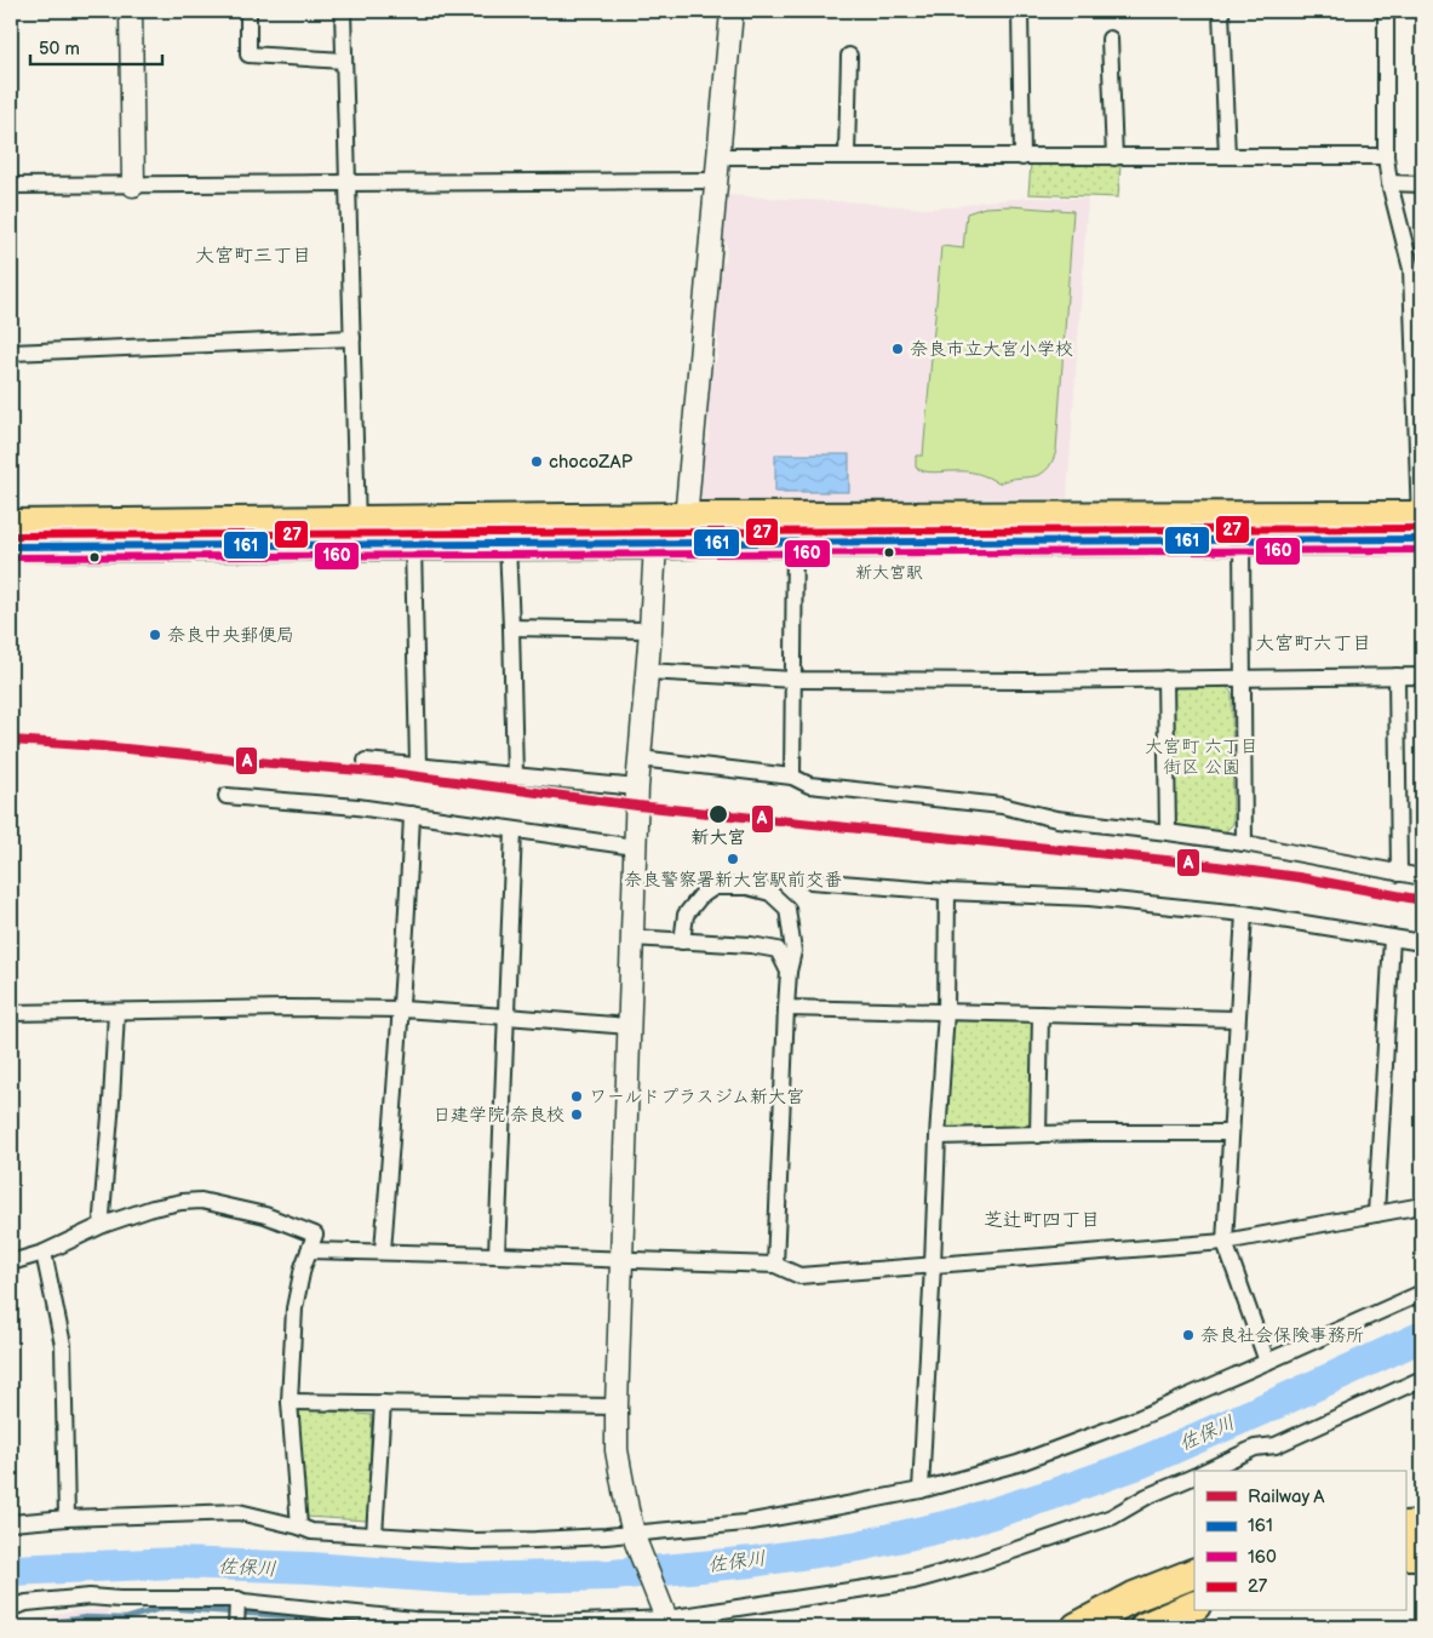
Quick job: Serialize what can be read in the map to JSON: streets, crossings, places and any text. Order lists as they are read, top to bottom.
{
  "districts": ["大宮町三丁目", "大宮町六丁目", "芝辻町四丁目"],
  "water": ["佐保川"],
  "parks": ["大宮町 六丁目 街区 公園"],
  "places": [
    "奈良市立大宮小学校",
    "chocoZAP",
    "新大宮駅",
    "奈良中央郵便局",
    "新大宮",
    "奈良警察署新大宮駅前交番",
    "ワールドプラスジム新大宮",
    "日建学院 奈良校",
    "奈良社会保険事務所"
  ],
  "lines": [
    "transit line 27",
    "transit line 161",
    "transit line 160",
    "rail line A"
  ],
  "legend": [
    "Railway A",
    "161",
    "160",
    "27"
  ],
  "scale_bar": "50 m"
}
